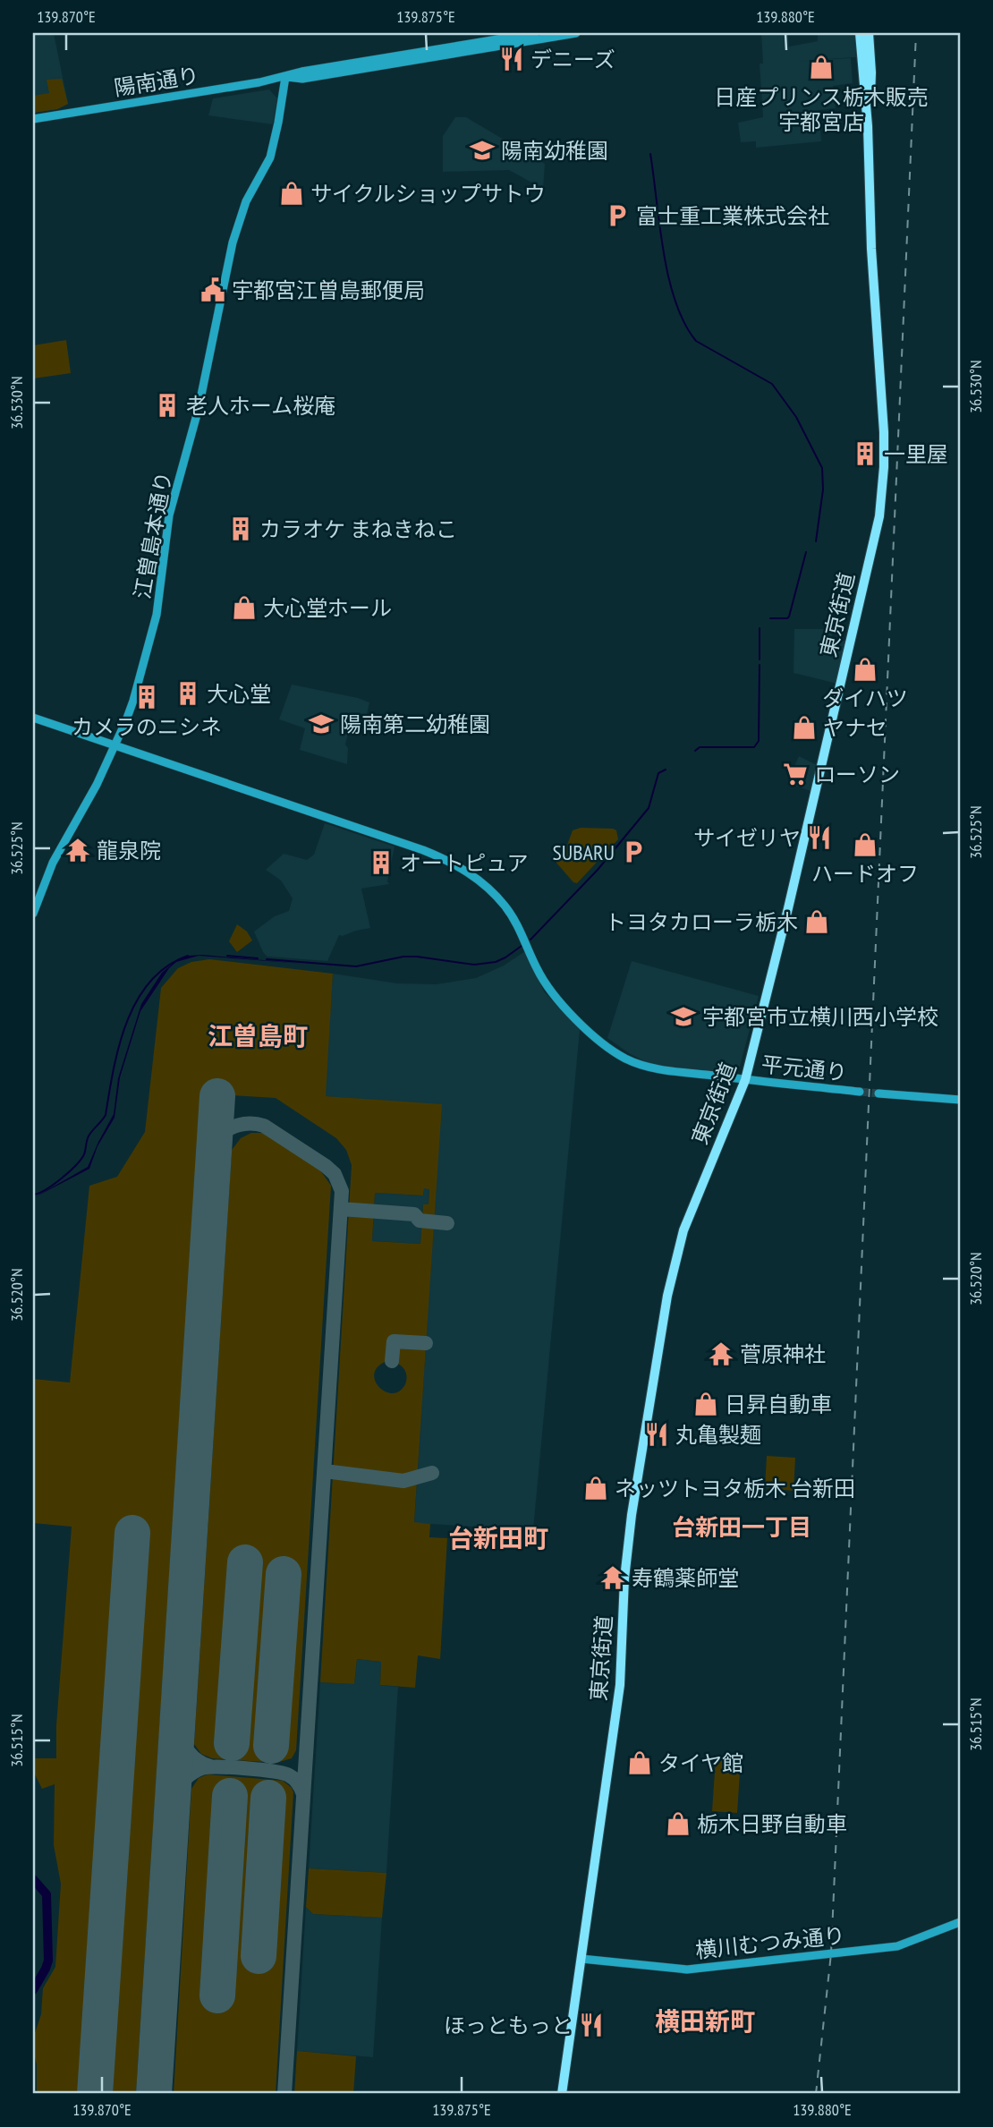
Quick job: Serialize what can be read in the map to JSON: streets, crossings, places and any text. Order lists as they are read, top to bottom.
{
  "streets": {
    "highway": ["東京街道"],
    "street": [
      "陽南通り",
      "江曽島本通り",
      "平元通り",
      "横川むつみ通り"
    ]
  },
  "crossings": [
    ["陽南通り", "江曽島本通り"],
    ["江曽島本通り", "平元通り"],
    ["東京街道", "平元通り"],
    ["東京街道", "横川むつみ通り"]
  ],
  "districts": [
    "江曽島町",
    "台新田一丁目",
    "台新田町",
    "横田新町"
  ],
  "places": {
    "restaurant": [
      "デニーズ",
      "サイゼリヤ",
      "丸亀製麺",
      "ほっともっと"
    ],
    "shop": [
      "日産プリンス栃木販売 宇都宮店",
      "サイクルショップサトウ",
      "大心堂ホール",
      "ダイハツ",
      "ヤナセ",
      "ハードオフ",
      "トヨタカローラ栃木",
      "日昇自動車",
      "ネッツトヨタ栃木 台新田",
      "タイヤ館",
      "栃木日野自動車"
    ],
    "school or university": ["陽南幼稚園", "陽南第二幼稚園", "宇都宮市立横川西小学校"],
    "parking": ["富士重工業株式会社", "SUBARU"],
    "public building": ["宇都宮江曽島郵便局"],
    "building": [
      "老人ホーム桜庵",
      "一里屋",
      "カラオケ まねきねこ",
      "大心堂",
      "カメラのニシネ",
      "オートピュア"
    ],
    "supermarket": ["ローソン"],
    "temple": ["龍泉院", "菅原神社", "寿鶴薬師堂"]
  },
  "coordinates": [
    "139.870°E",
    "139.875°E",
    "139.880°E",
    "36.530°N",
    "36.525°N",
    "36.520°N",
    "36.515°N"
  ]
}
